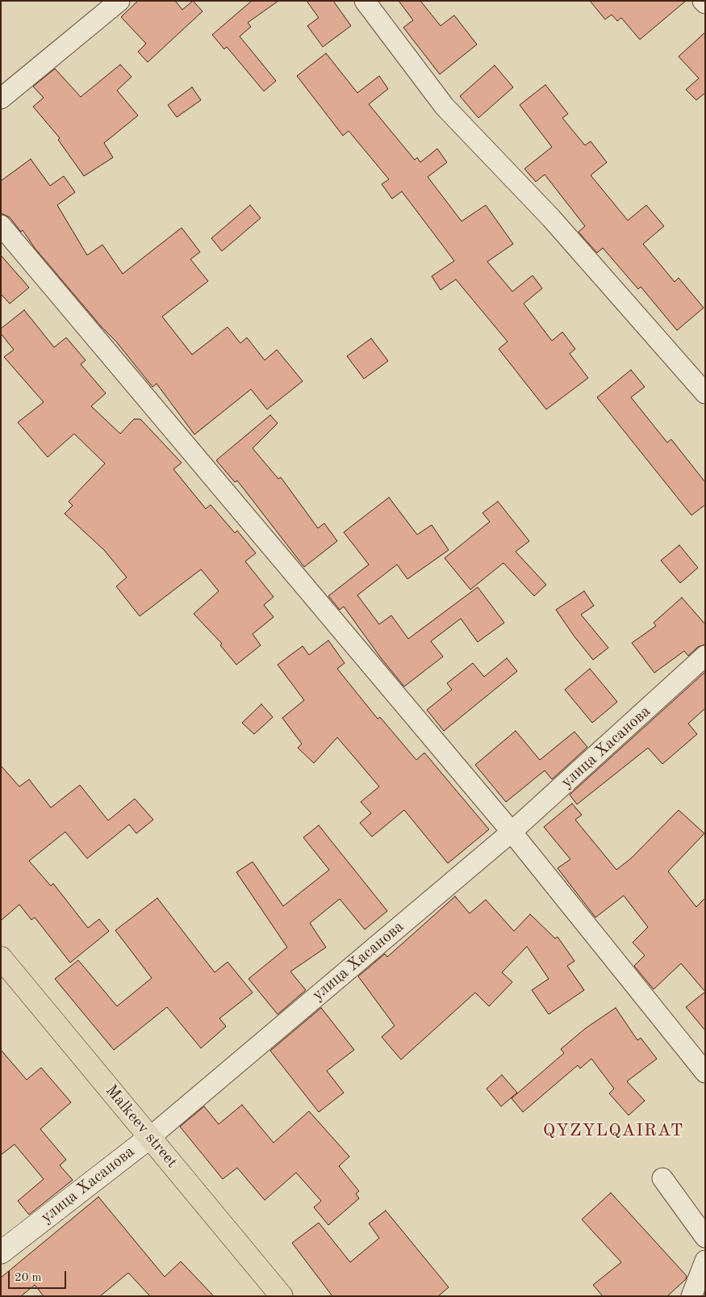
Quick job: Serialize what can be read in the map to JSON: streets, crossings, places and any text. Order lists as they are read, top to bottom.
{
  "streets": {
    "main road": ["Malkeev street"],
    "street": ["улица Хасанова"]
  },
  "crossings": [
    ["улица Хасанова", "Malkeev street"]
  ],
  "districts": ["QYZYLQAIRAT"],
  "scale_bar": "20 m"
}
